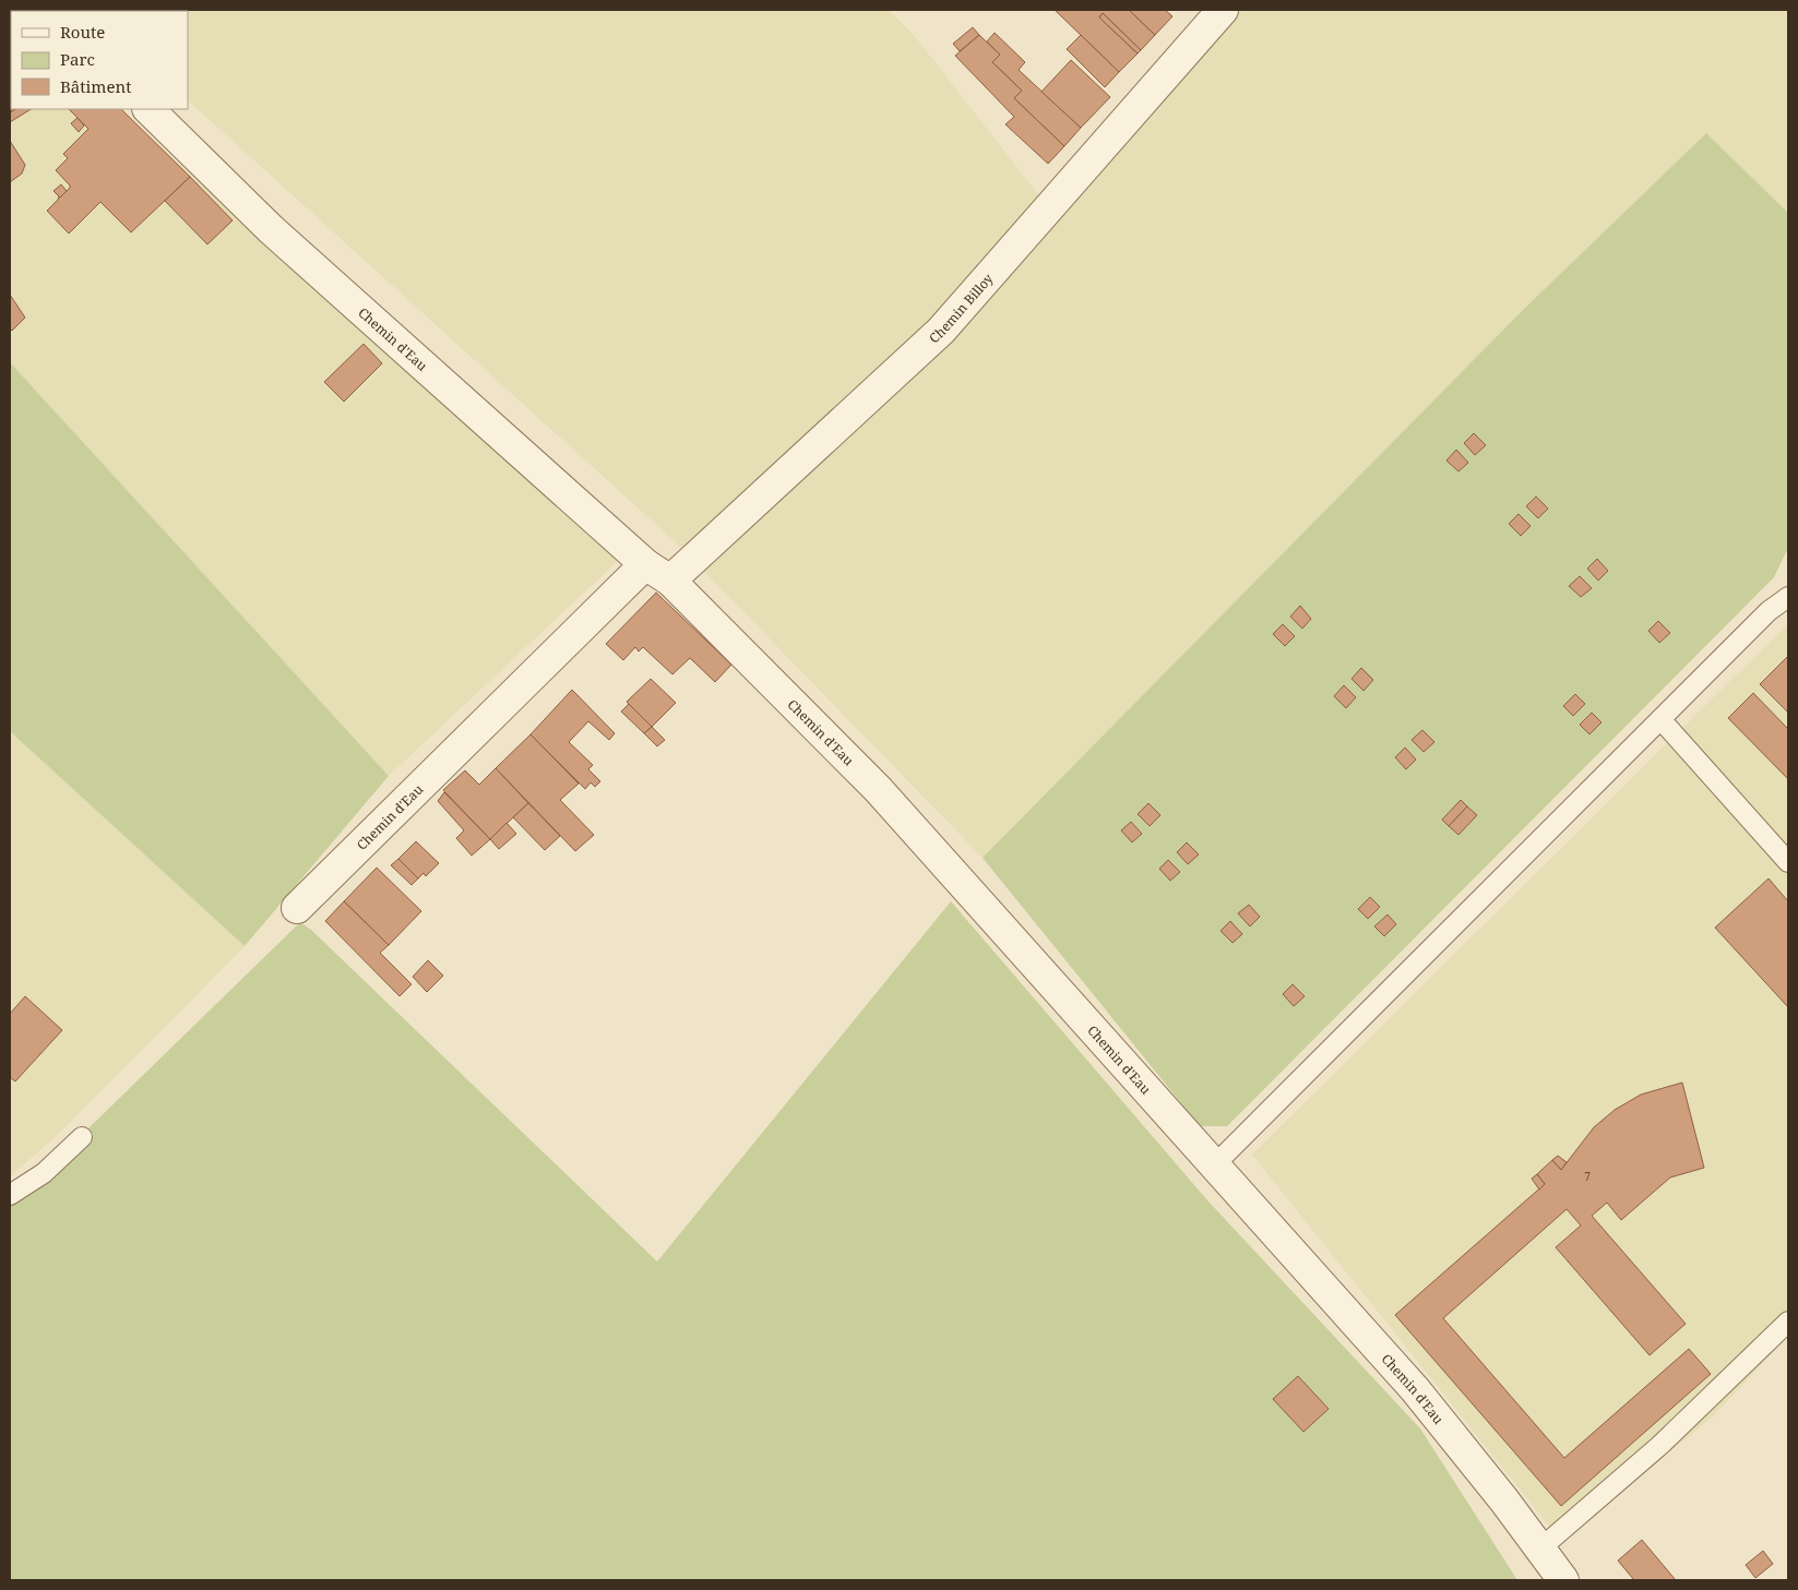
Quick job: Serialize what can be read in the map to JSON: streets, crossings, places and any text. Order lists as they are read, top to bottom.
{
  "streets": {
    "street": ["Chemin Billoy", "Chemin d'Eau"]
  },
  "crossings": [
    ["Chemin Billoy", "Chemin d'Eau"]
  ],
  "house_numbers": ["7"],
  "legend": ["Route", "Parc", "Bâtiment"]
}
